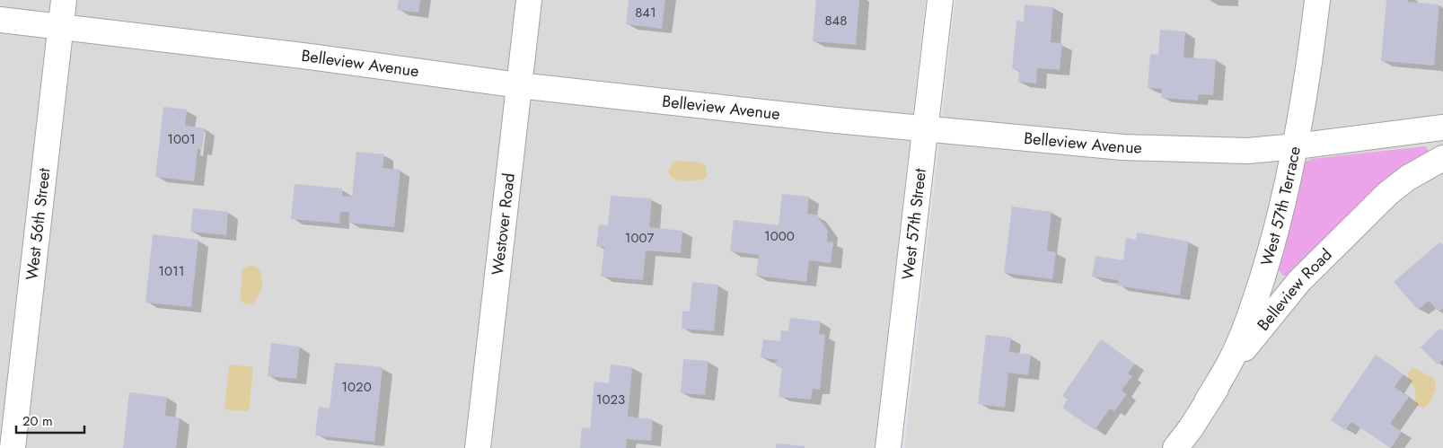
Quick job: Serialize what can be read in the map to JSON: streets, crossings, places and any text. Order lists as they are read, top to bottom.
{
  "streets": {
    "street": [
      "Belleview Avenue",
      "West 57th Terrace",
      "Westover Road",
      "West 57th Street",
      "West 56th Street",
      "Belleview Road"
    ]
  },
  "crossings": [
    ["Belleview Avenue", "West 57th Terrace"],
    ["Belleview Avenue", "Westover Road"],
    ["Belleview Avenue", "West 57th Street"],
    ["Belleview Avenue", "West 56th Street"],
    ["West 57th Terrace", "Belleview Road"]
  ],
  "house_numbers": [
    "841",
    "848",
    "1001",
    "1000",
    "1007",
    "1011",
    "1020",
    "1023"
  ],
  "scale_bar": "20 m"
}
